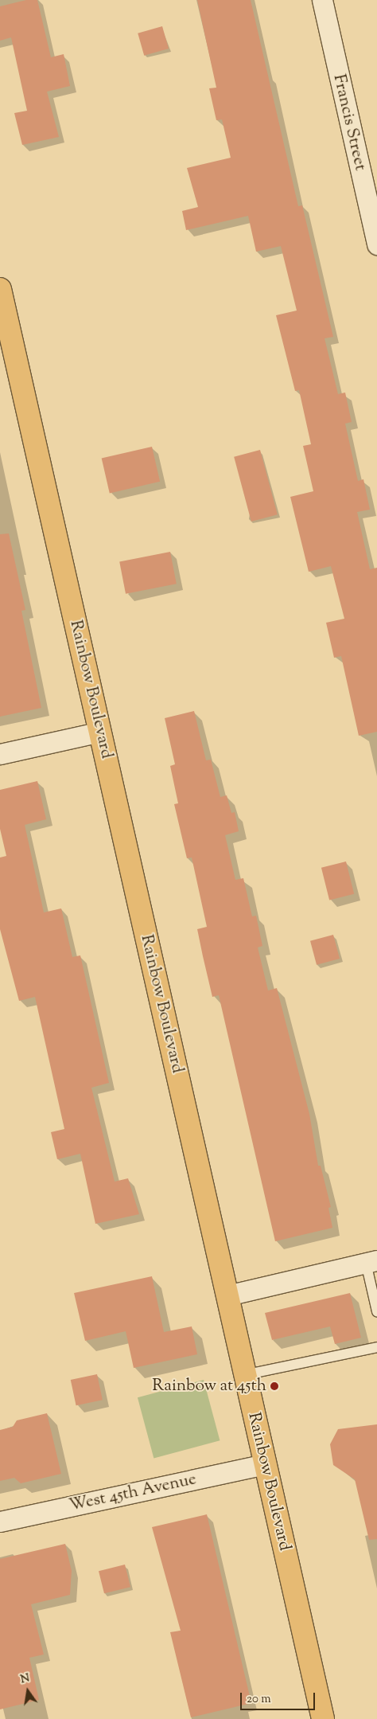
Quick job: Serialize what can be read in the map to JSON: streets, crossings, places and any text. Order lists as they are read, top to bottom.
{
  "streets": {
    "main road": ["Rainbow Boulevard"],
    "street": ["Francis Street", "West 45th Avenue"]
  },
  "crossings": [
    ["Rainbow Boulevard", "West 45th Avenue"]
  ],
  "places": ["Rainbow at 45th"],
  "scale_bar": "20 m",
  "north": "top"
}
